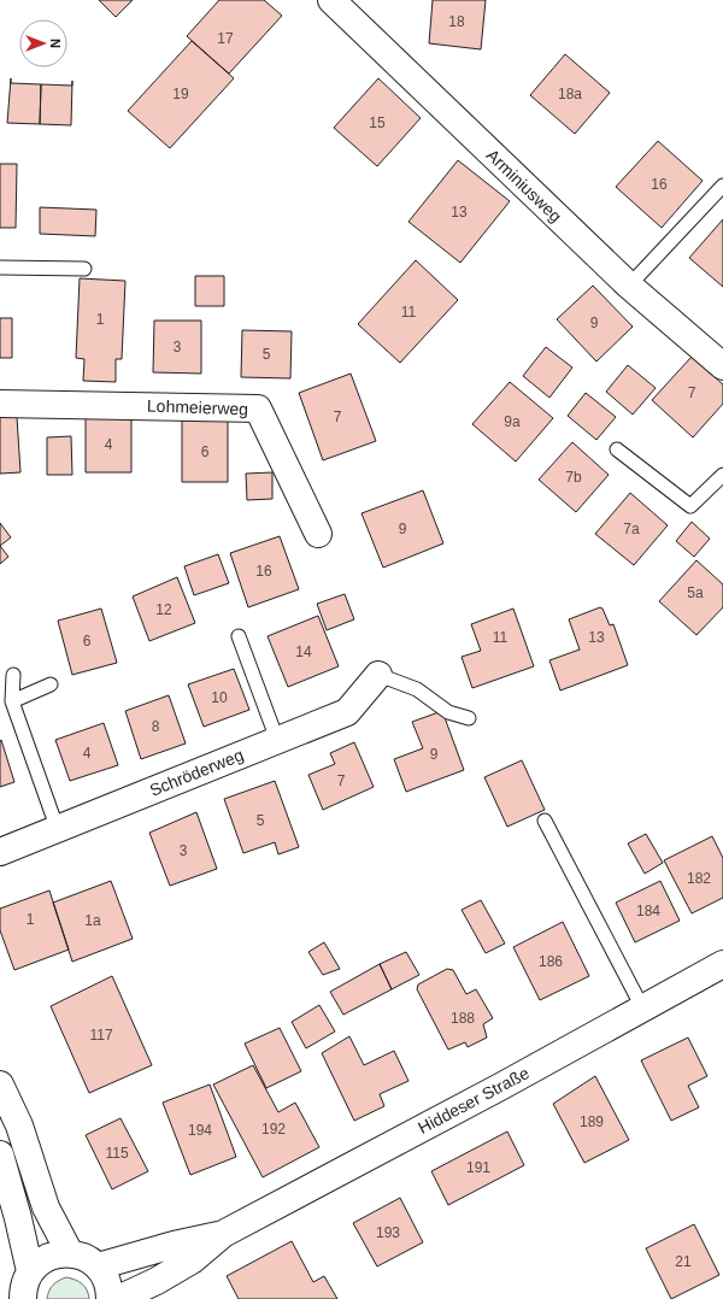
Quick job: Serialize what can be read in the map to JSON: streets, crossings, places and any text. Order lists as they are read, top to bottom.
{
  "streets": {
    "street": [
      "Arminiusweg",
      "Lohmeierweg",
      "Schröderweg",
      "Hiddeser Straße"
    ]
  },
  "house_numbers": [
    "18",
    "17",
    "19",
    "18a",
    "15",
    "16",
    "13",
    "11",
    "1",
    "9",
    "3",
    "5",
    "7",
    "7",
    "9a",
    "4",
    "6",
    "7b",
    "9",
    "7a",
    "16",
    "5a",
    "12",
    "11",
    "13",
    "6",
    "14",
    "10",
    "8",
    "4",
    "9",
    "7",
    "5",
    "3",
    "182",
    "184",
    "1",
    "1a",
    "186",
    "188",
    "117",
    "189",
    "192",
    "194",
    "115",
    "191",
    "193",
    "21"
  ],
  "north": "right"
}
